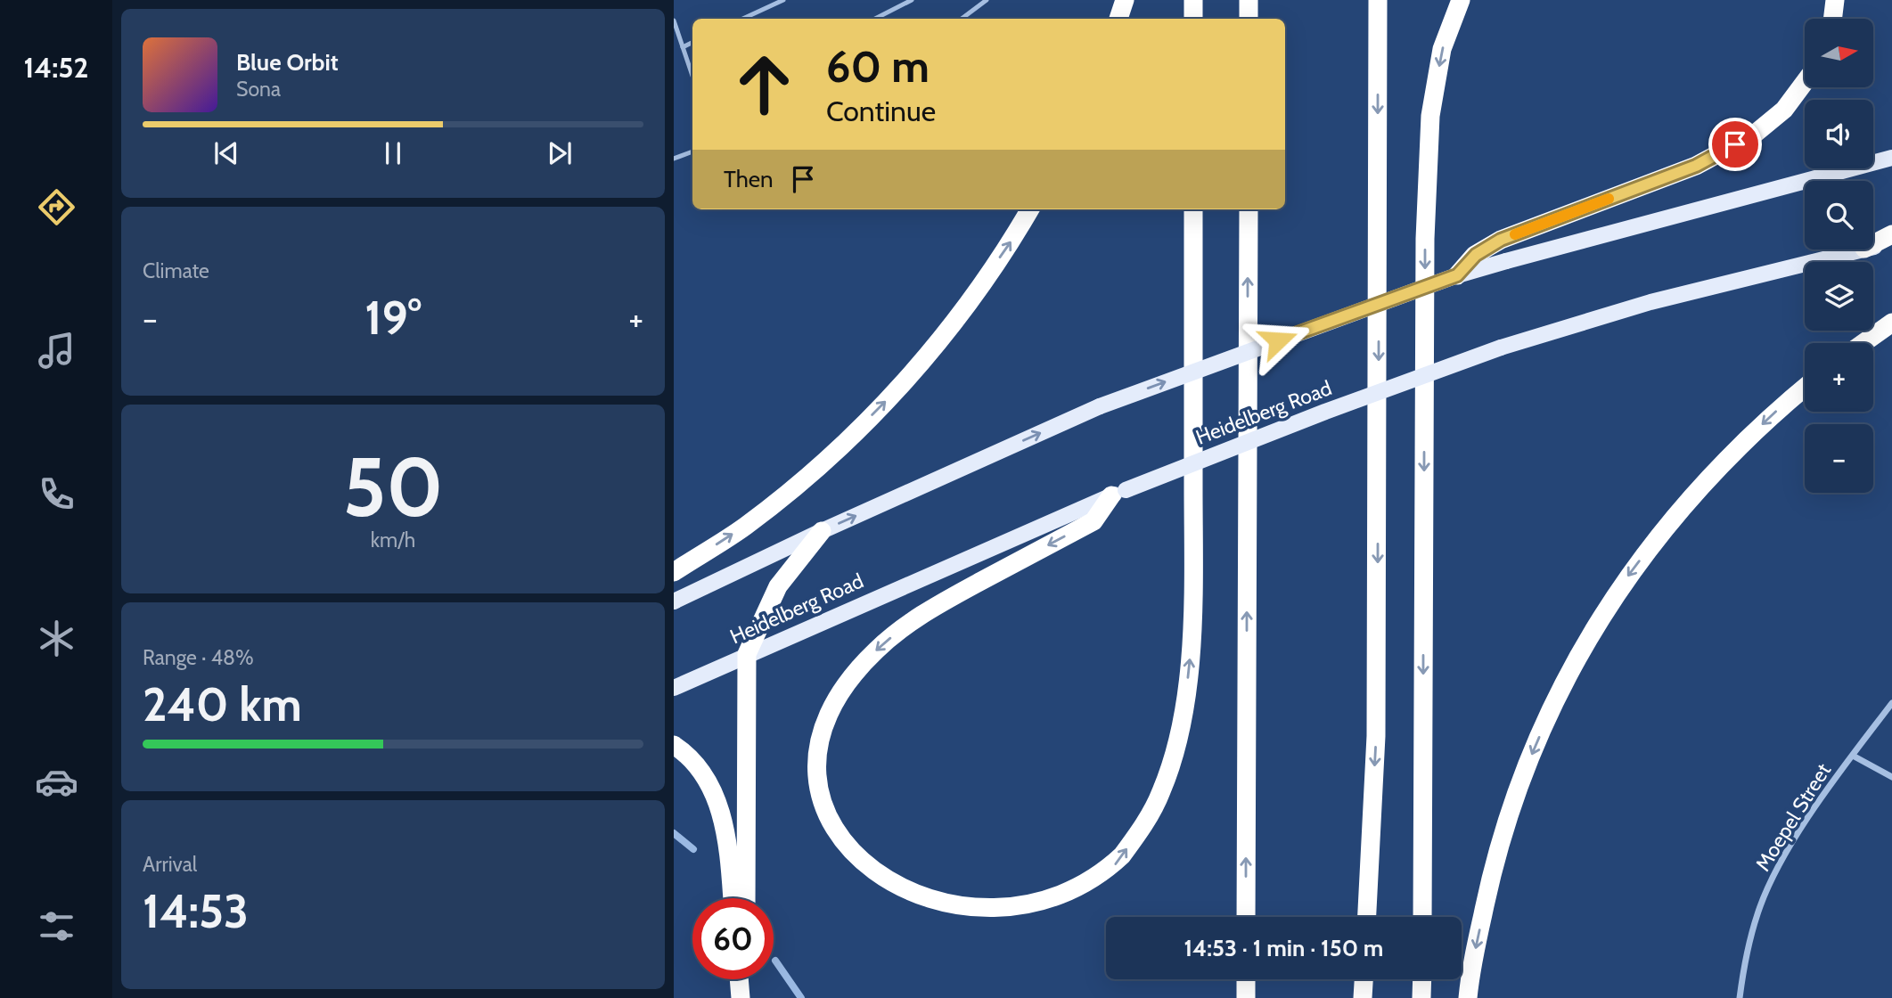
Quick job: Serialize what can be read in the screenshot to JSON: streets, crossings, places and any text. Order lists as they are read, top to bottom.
{
  "streets": {
    "main road": ["Heidelberg Road"],
    "street": ["Moepel Street"]
  },
  "north": "right",
  "page": {
    "tabs": "14:52",
    "map_buttons": ["+", "−"],
    "turn": ["60 m", "Continue"],
    "song": ["Blue Orbit", "Sona"],
    "then": "Then",
    "tile": [
      "Climate",
      ["50", "km/h"],
      ["Range · 48%", "240 km"],
      ["Arrival", "14:53"]
    ],
    "heat": ["−", "19°", "+"],
    "limit": "60",
    "trip": "14:53 · 1 min · 150 m"
  }
}
